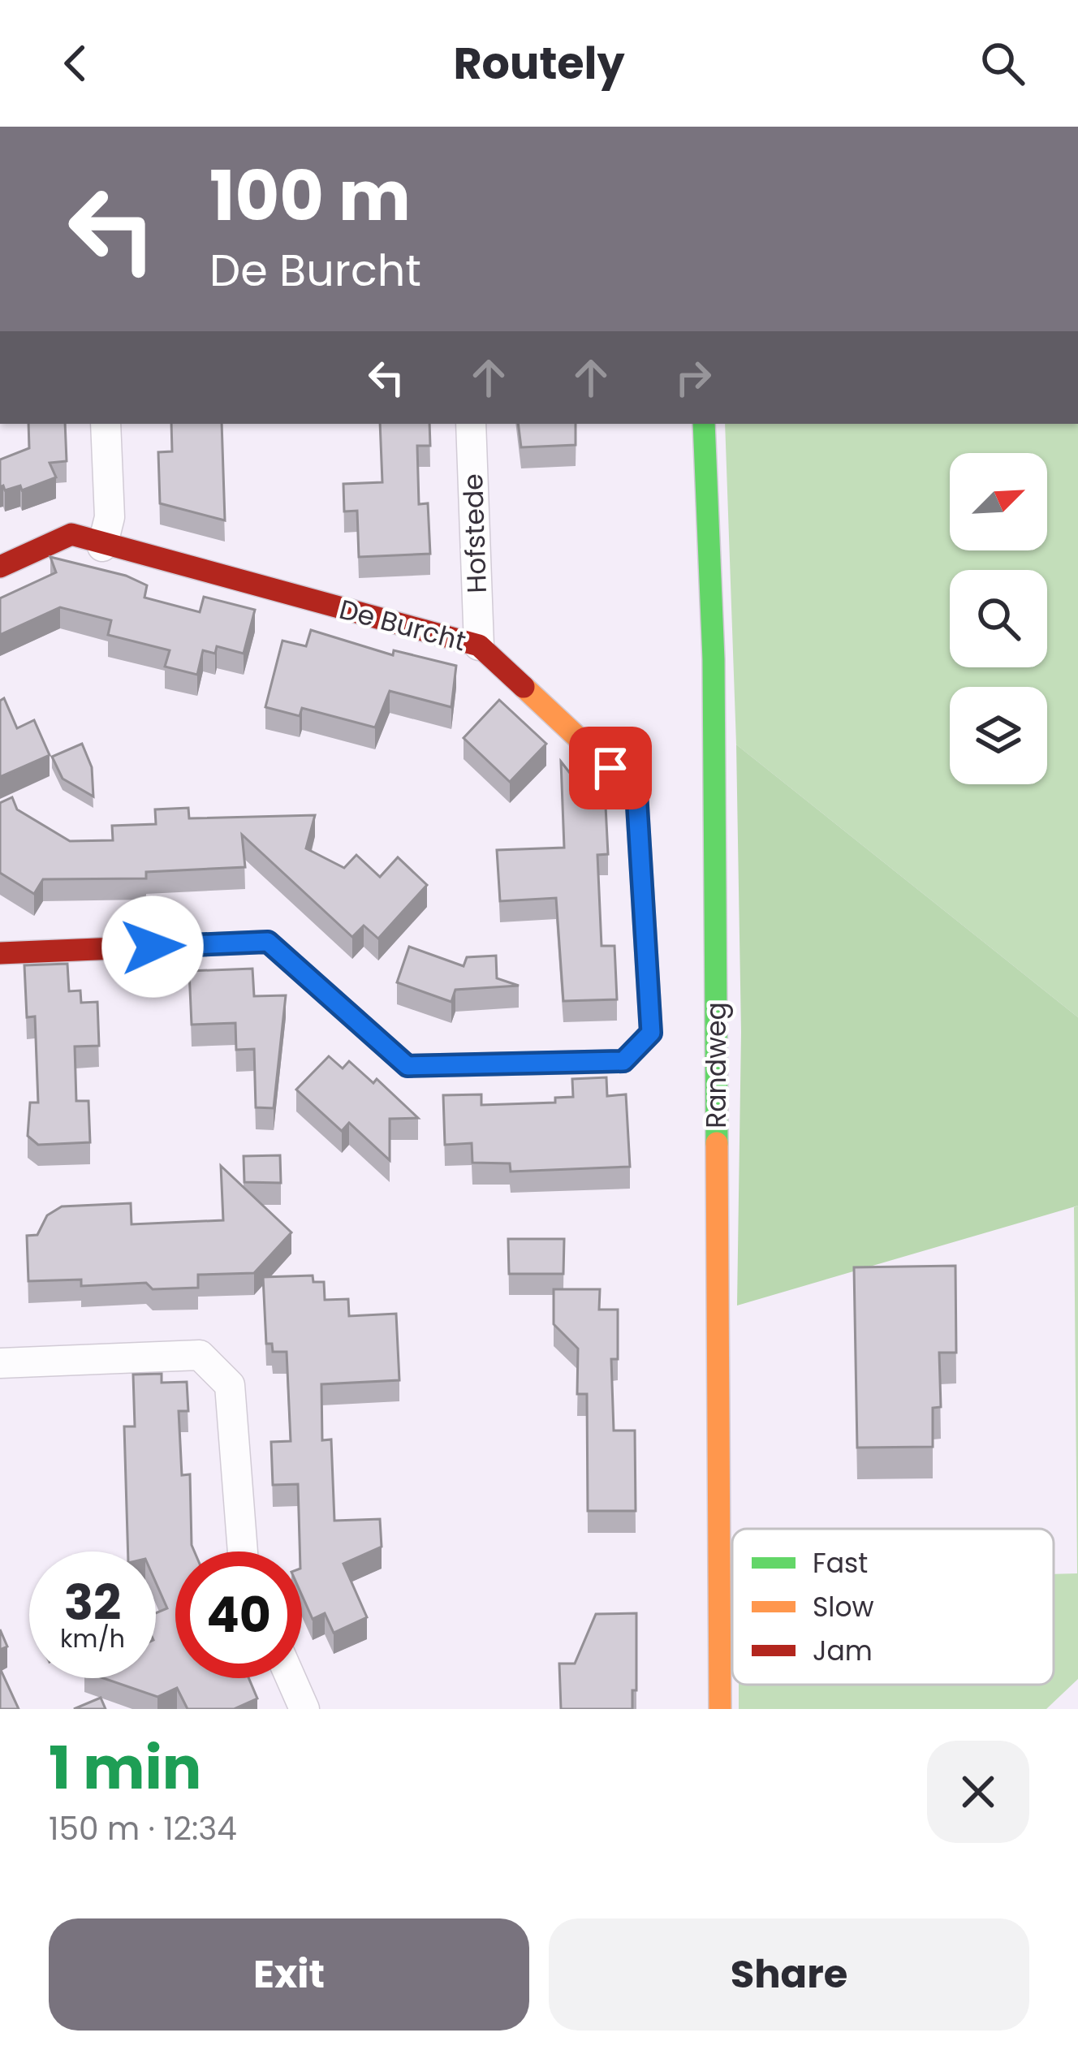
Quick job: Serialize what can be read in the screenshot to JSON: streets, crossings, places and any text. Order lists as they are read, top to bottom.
{
  "streets": {
    "street": ["Hofstede", "De Burcht", "Randweg"]
  },
  "crossings": [
    ["Hofstede", "De Burcht"]
  ],
  "legend": ["Fast", "Slow", "Jam"],
  "north": "top right",
  "page": {
    "header": "Routely",
    "turn": ["100 m", "De Burcht"],
    "speed": "32 km/h",
    "limit": "40",
    "heading": ["1 min", "150 m · 12:34"],
    "buttons": ["Exit", "Share"]
  }
}
